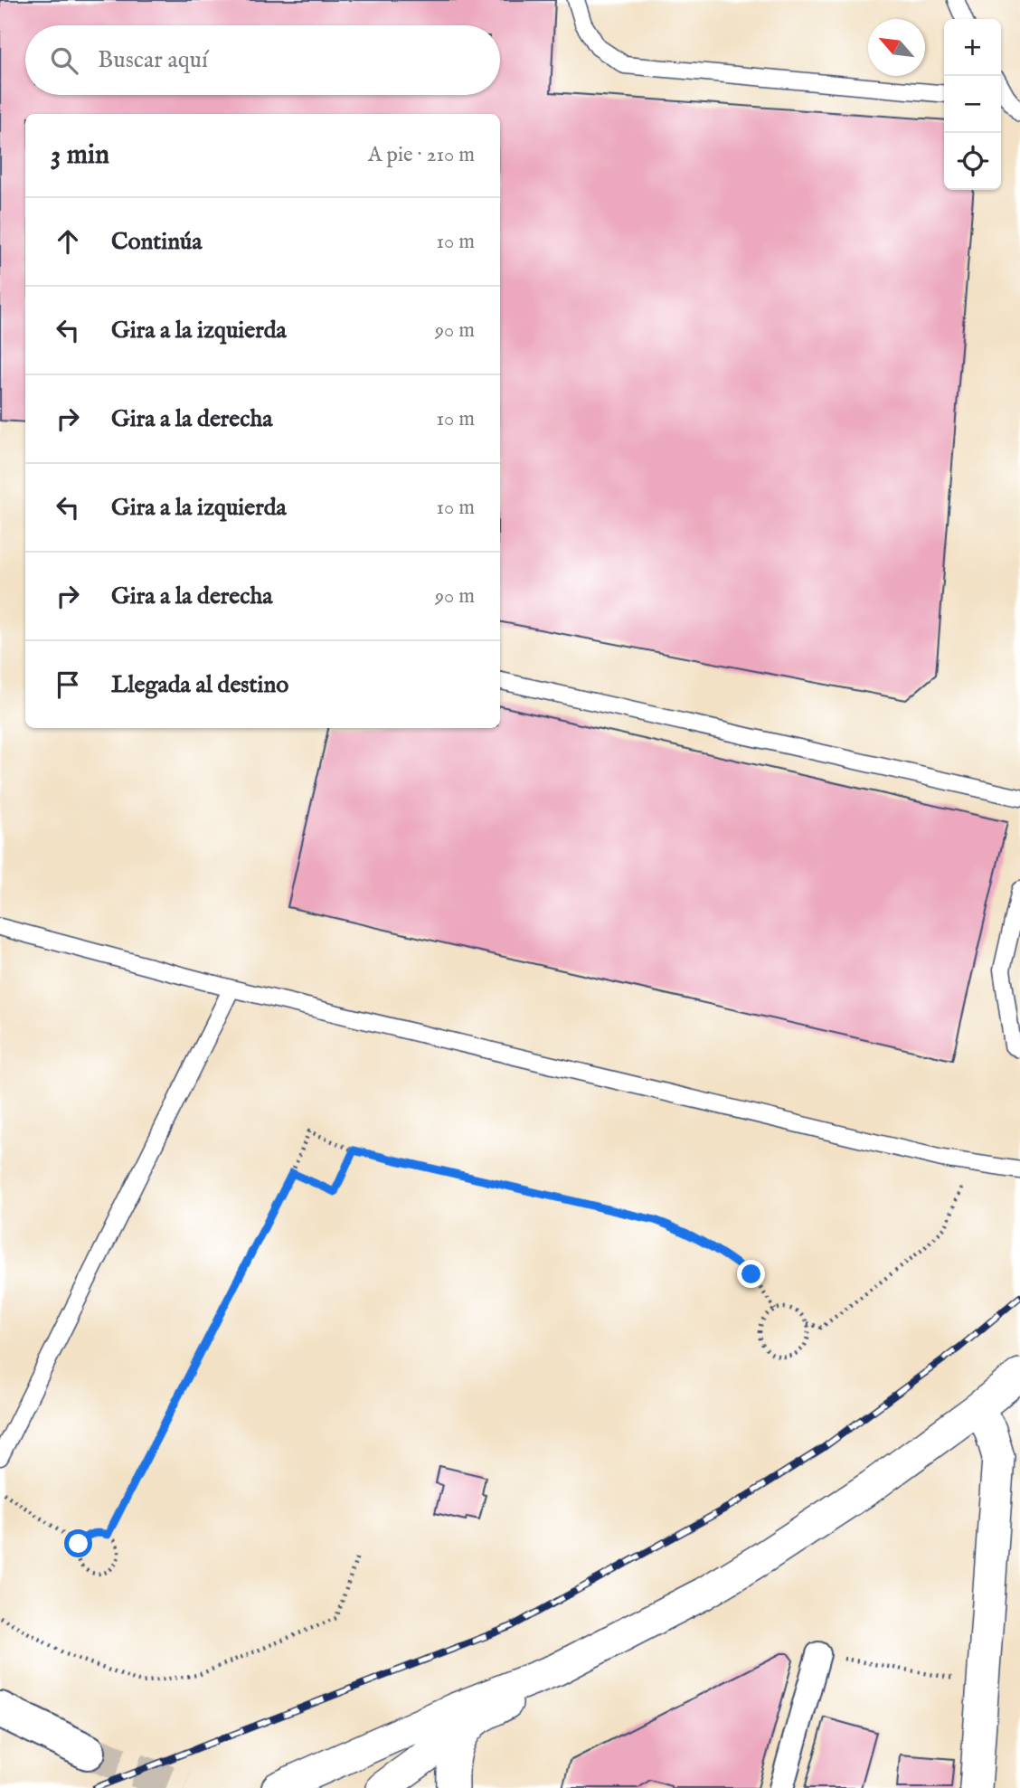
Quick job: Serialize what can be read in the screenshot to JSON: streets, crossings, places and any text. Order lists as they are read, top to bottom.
{
  "north": "top left",
  "page": {
    "map_buttons": ["+", "−"],
    "search": "Buscar aquí",
    "heading": ["3 min", "A pie · 210 m"],
    "list": [
      ["Continúa", "10 m"],
      ["Gira a la izquierda", "90 m"],
      ["Gira a la derecha", "10 m"],
      ["Gira a la izquierda", "10 m"],
      ["Gira a la derecha", "90 m"],
      "Llegada al destino"
    ]
  }
}
